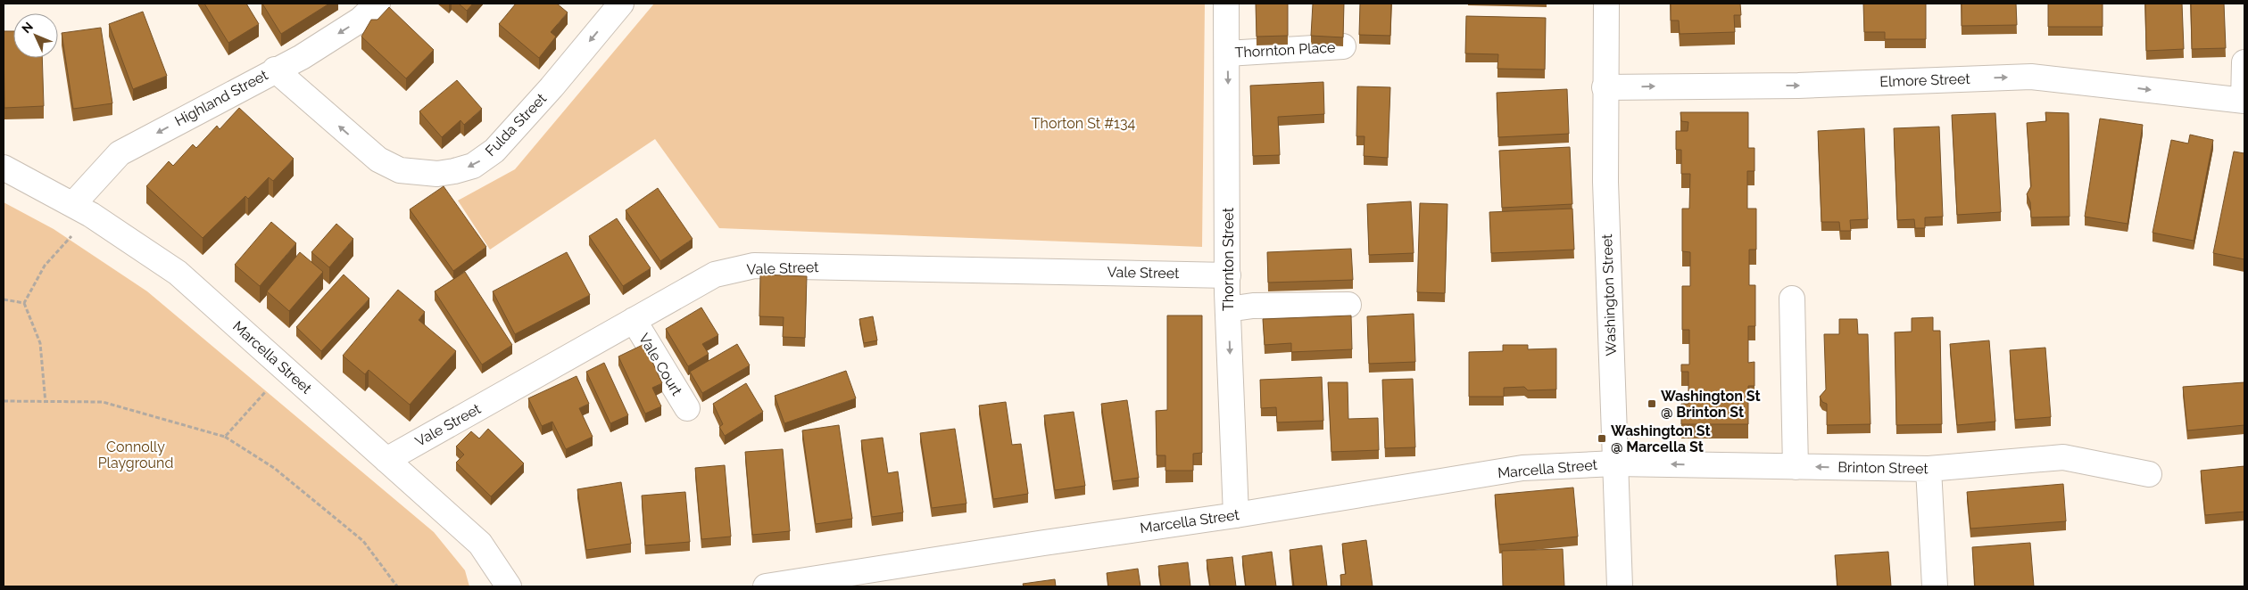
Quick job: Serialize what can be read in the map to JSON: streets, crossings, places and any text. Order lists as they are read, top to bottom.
{
  "streets": {
    "street": [
      "Thornton Place",
      "Elmore Street",
      "Highland Street",
      "Fulda Street",
      "Thornton Street",
      "Vale Street",
      "Washington Street",
      "Marcella Street",
      "Vale Court",
      "Brinton Street"
    ]
  },
  "crossings": [
    ["Thornton Place", "Thornton Street"],
    ["Elmore Street", "Washington Street"],
    ["Highland Street", "Fulda Street"],
    ["Highland Street", "Marcella Street"],
    ["Thornton Street", "Vale Street"],
    ["Thornton Street", "Marcella Street"],
    ["Vale Street", "Marcella Street"],
    ["Vale Street", "Vale Court"],
    ["Washington Street", "Marcella Street"],
    ["Washington Street", "Brinton Street"],
    ["Marcella Street", "Brinton Street"]
  ],
  "one_way": [
    "Elmore Street",
    "Highland Street",
    "Thornton Street",
    "Brinton Street"
  ],
  "parks": ["Thorton St #134", "Connolly Playground"],
  "places": {
    "transit": ["Washington St @ Brinton St", "Washington St @ Marcella St"]
  },
  "north": "top left"
}
